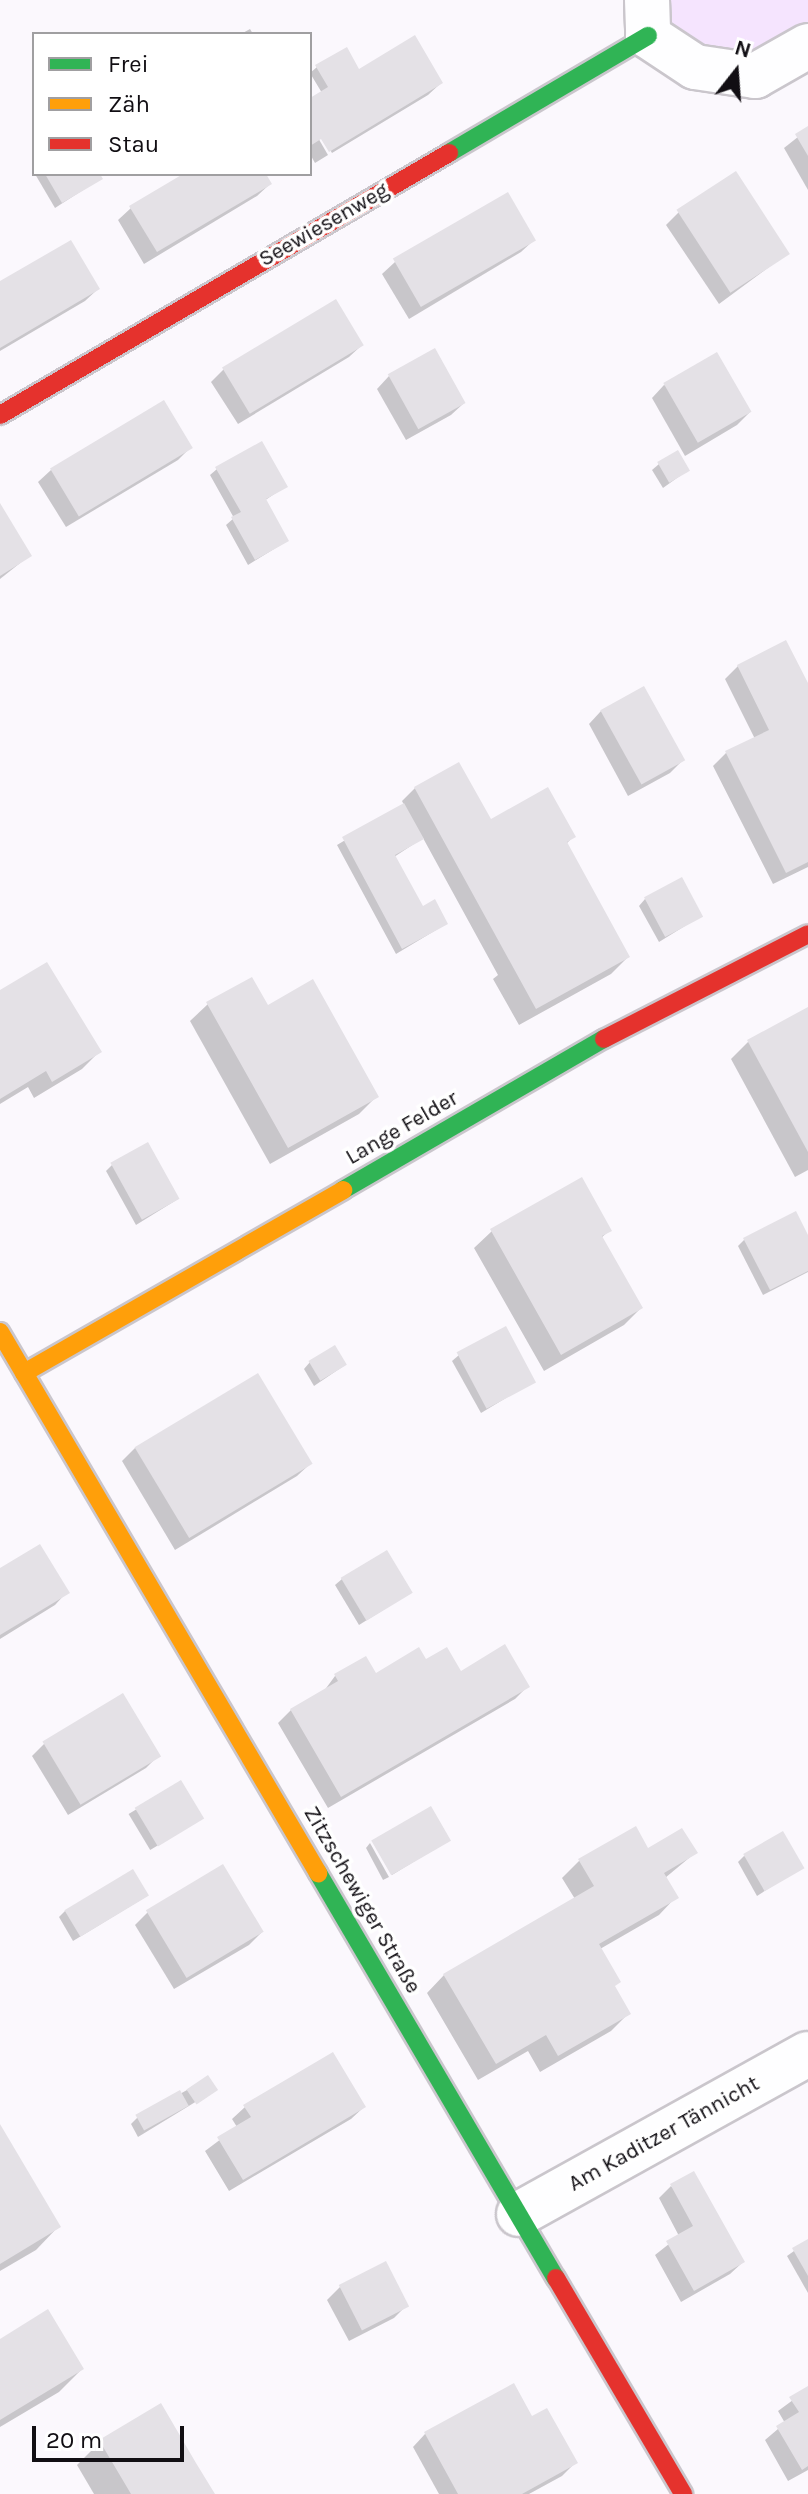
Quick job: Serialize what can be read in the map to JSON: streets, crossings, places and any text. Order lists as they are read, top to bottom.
{
  "streets": {
    "street": [
      "Seewiesenweg",
      "Lange Felder",
      "Zitzschewiger Straße",
      "Am Kaditzer Tännicht"
    ]
  },
  "crossings": [
    ["Lange Felder", "Zitzschewiger Straße"],
    ["Zitzschewiger Straße", "Am Kaditzer Tännicht"]
  ],
  "legend": ["Frei", "Zäh", "Stau"],
  "scale_bar": "20 m",
  "north": "top"
}
